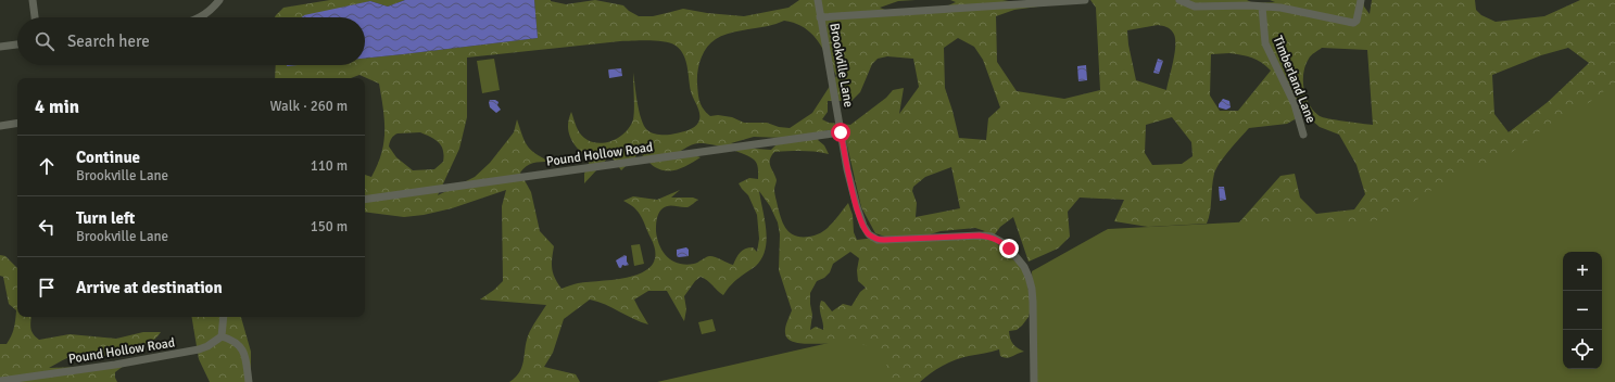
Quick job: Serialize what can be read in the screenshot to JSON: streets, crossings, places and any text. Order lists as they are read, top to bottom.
{
  "streets": {
    "street": ["Brookville Lane", "Timberland Lane", "Pound Hollow Road"]
  },
  "crossings": [
    ["Brookville Lane", "Pound Hollow Road"]
  ],
  "page": {
    "search": "Search here",
    "heading": ["4 min", "Walk · 260 m"],
    "list": [
      ["Continue", "Brookville Lane", "110 m"],
      ["Turn left", "Brookville Lane", "150 m"],
      "Arrive at destination"
    ],
    "map_buttons": ["+", "−"]
  }
}
